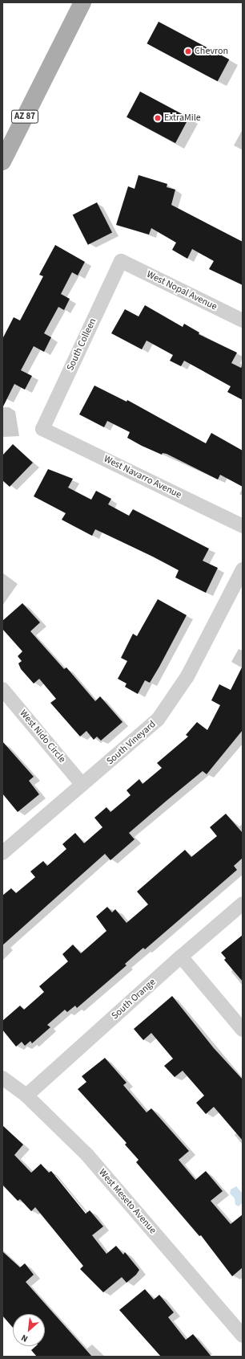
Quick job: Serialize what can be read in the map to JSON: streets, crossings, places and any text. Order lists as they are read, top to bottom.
{
  "streets": {
    "main road": ["AZ 87"],
    "street": [
      "West Nopal Avenue",
      "South Colleen",
      "West Navarro Avenue",
      "West Nido Circle",
      "South Vineyard",
      "South Orange",
      "West Meseto Avenue"
    ]
  },
  "crossings": [
    ["West Nopal Avenue", "South Colleen"],
    ["South Colleen", "West Navarro Avenue"],
    ["West Nido Circle", "South Vineyard"],
    ["South Orange", "West Meseto Avenue"]
  ],
  "places": ["Chevron", "ExtraMile"],
  "north": "bottom left"
}
